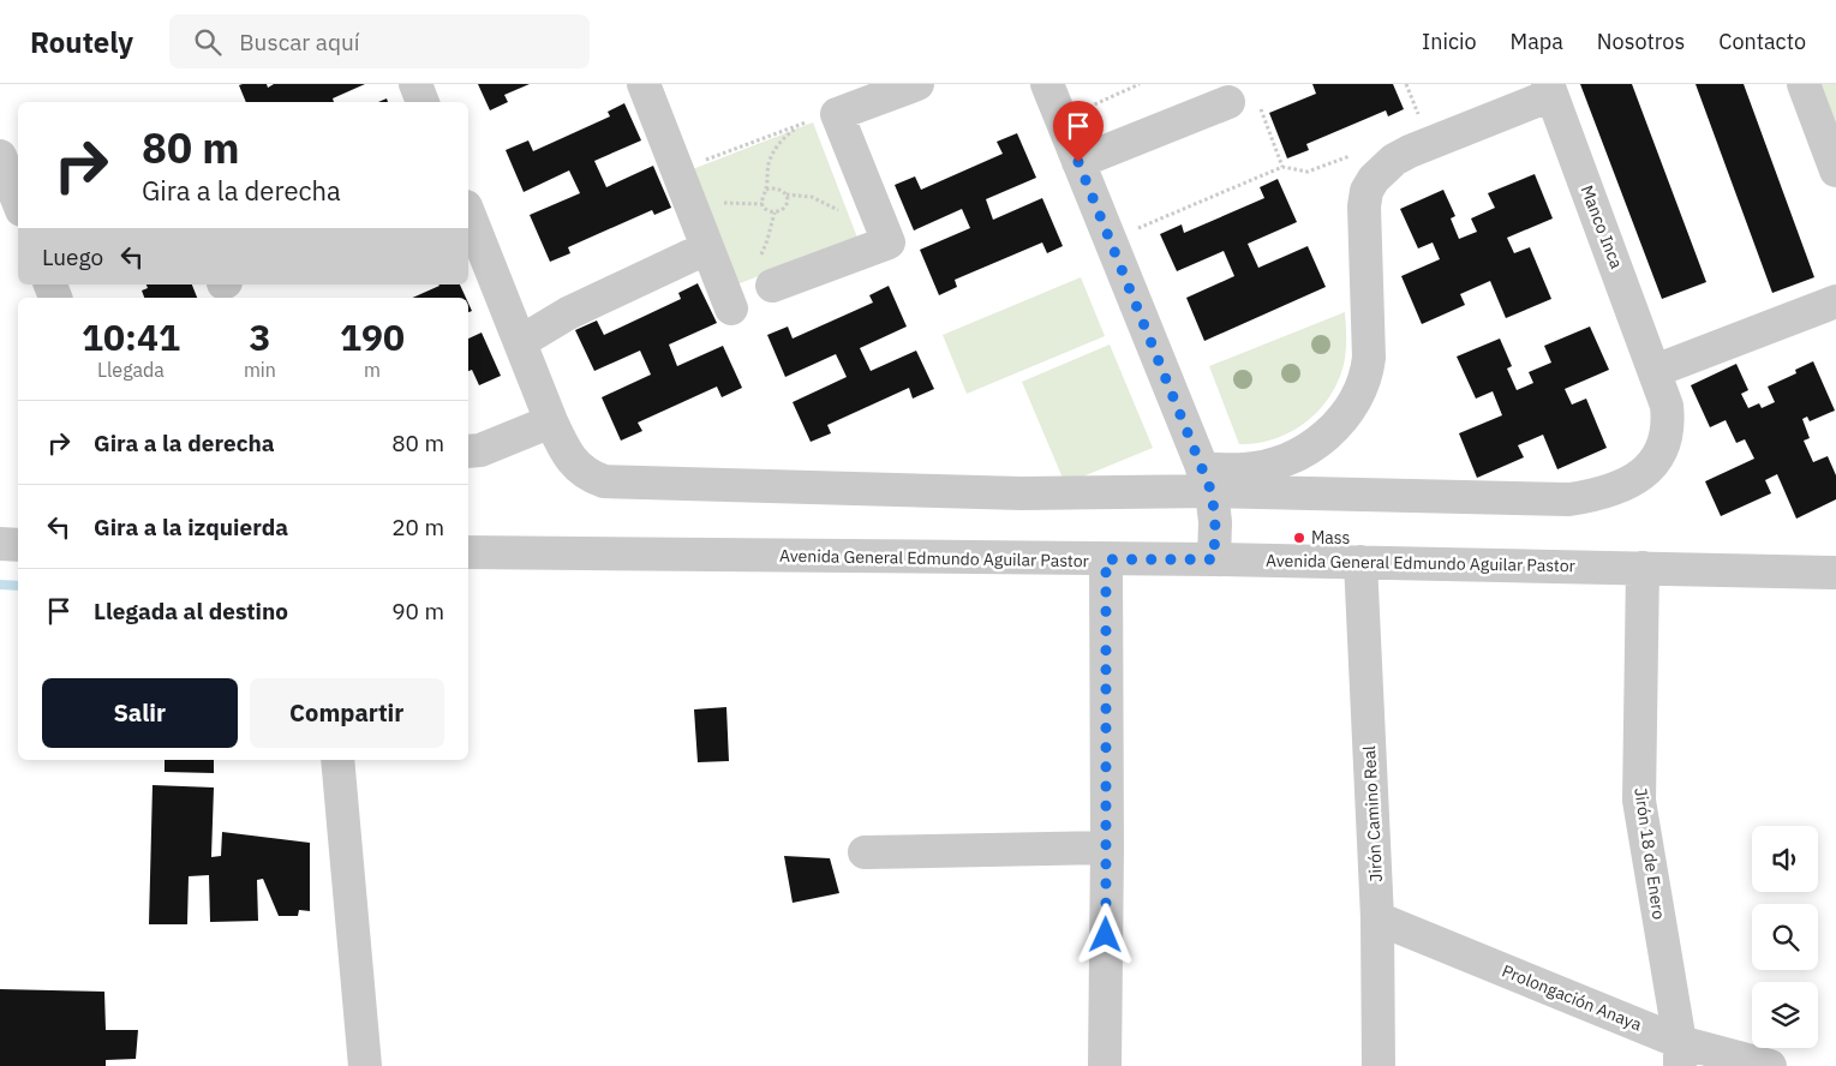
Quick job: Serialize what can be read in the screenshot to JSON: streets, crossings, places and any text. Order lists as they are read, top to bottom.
{
  "streets": {
    "street": [
      "Manco Inca",
      "Avenida General Edmundo Aguilar Pastor",
      "Jirón Camino Real",
      "Jirón 18 de Enero",
      "Prolongación Anaya"
    ]
  },
  "crossings": [
    ["Avenida General Edmundo Aguilar Pastor", "Jirón Camino Real"],
    ["Avenida General Edmundo Aguilar Pastor", "Jirón 18 de Enero"],
    ["Jirón Camino Real", "Prolongación Anaya"],
    ["Jirón 18 de Enero", "Prolongación Anaya"]
  ],
  "places": ["Mass"],
  "page": {
    "header": "Routely",
    "search": "Buscar aquí",
    "nav": [
      "Inicio",
      "Mapa",
      "Nosotros",
      "Contacto"
    ],
    "turn": ["80 m", "Gira a la derecha"],
    "then": "Luego",
    "eta": [
      "10:41",
      "Llegada",
      "3",
      "min",
      "190",
      "m"
    ],
    "list": [
      {
        "name": "Gira a la derecha",
        "value": "80 m"
      },
      {
        "name": "Gira a la izquierda",
        "value": "20 m"
      },
      {
        "name": "Llegada al destino",
        "value": "90 m"
      }
    ],
    "buttons": ["Salir", "Compartir"]
  }
}
